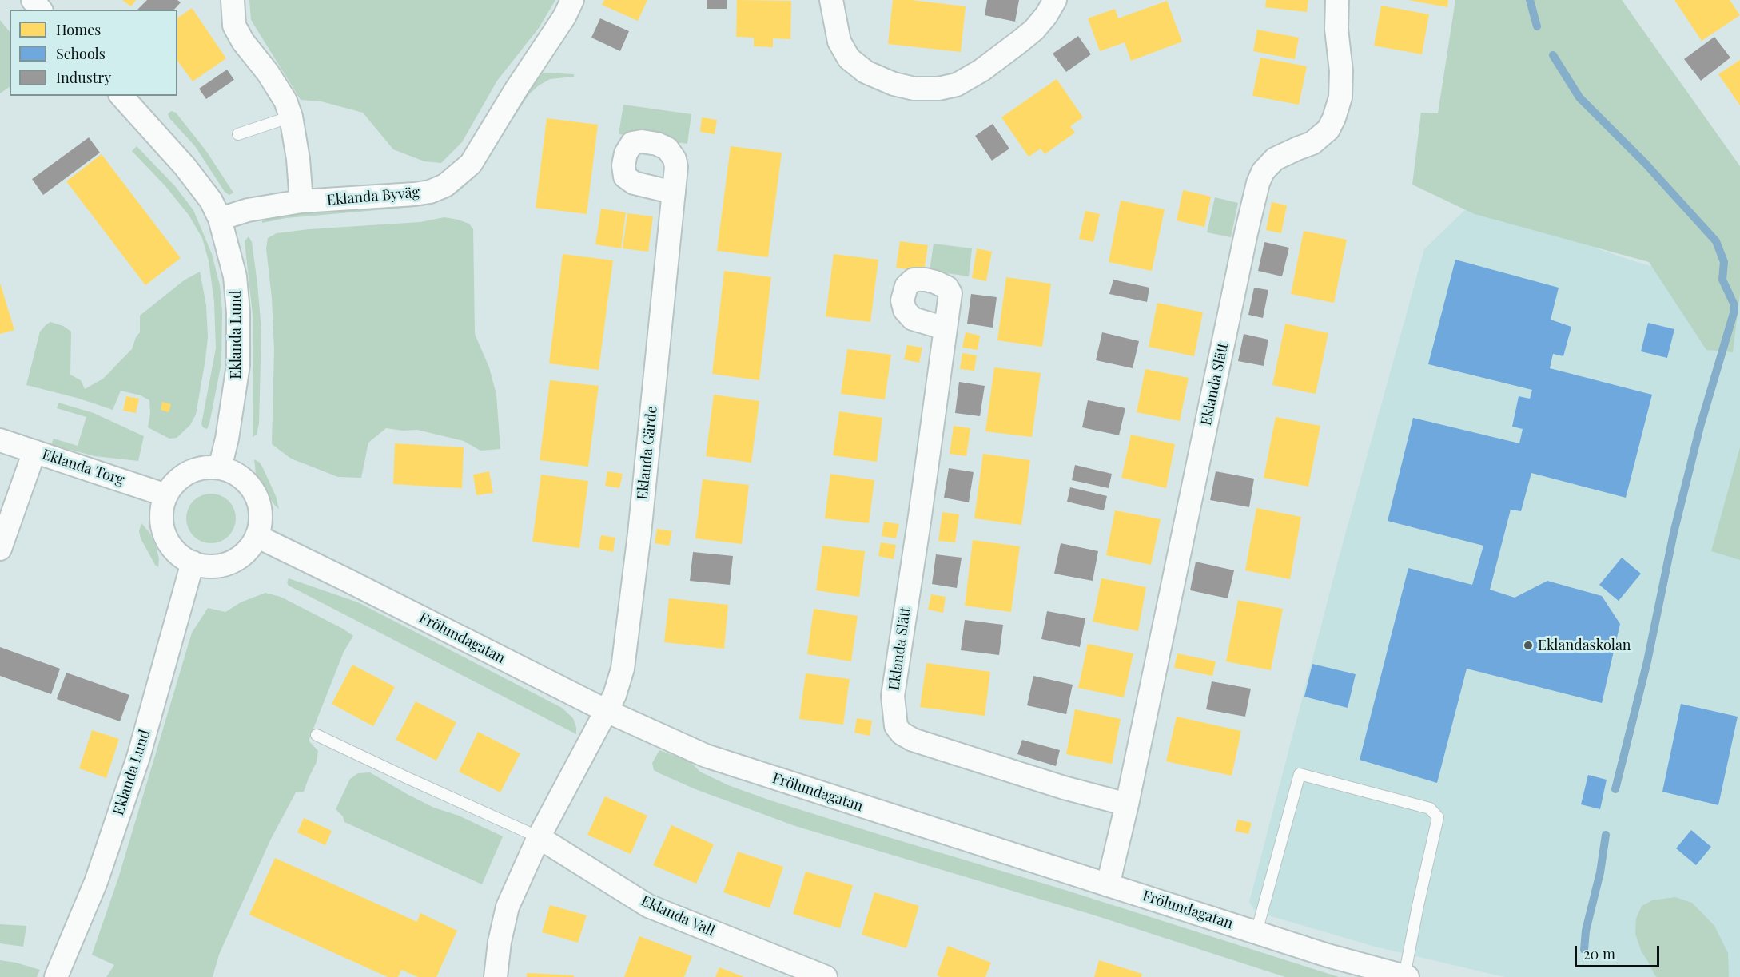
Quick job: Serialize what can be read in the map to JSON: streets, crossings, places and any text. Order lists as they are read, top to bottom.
{
  "streets": {
    "street": [
      "Eklanda Byväg",
      "Eklanda Lund",
      "Eklanda Slätt",
      "Eklanda Gärde",
      "Eklanda Torg",
      "Frölundagatan",
      "Eklanda Vall"
    ]
  },
  "crossings": [
    ["Eklanda Byväg", "Eklanda Lund"],
    ["Eklanda Lund", "Eklanda Torg"],
    ["Eklanda Lund", "Frölundagatan"],
    ["Eklanda Slätt", "Frölundagatan"],
    ["Eklanda Gärde", "Frölundagatan"],
    ["Eklanda Torg", "Frölundagatan"]
  ],
  "places": ["Eklandaskolan"],
  "legend": ["Homes", "Schools", "Industry"],
  "scale_bar": "20 m"
}
